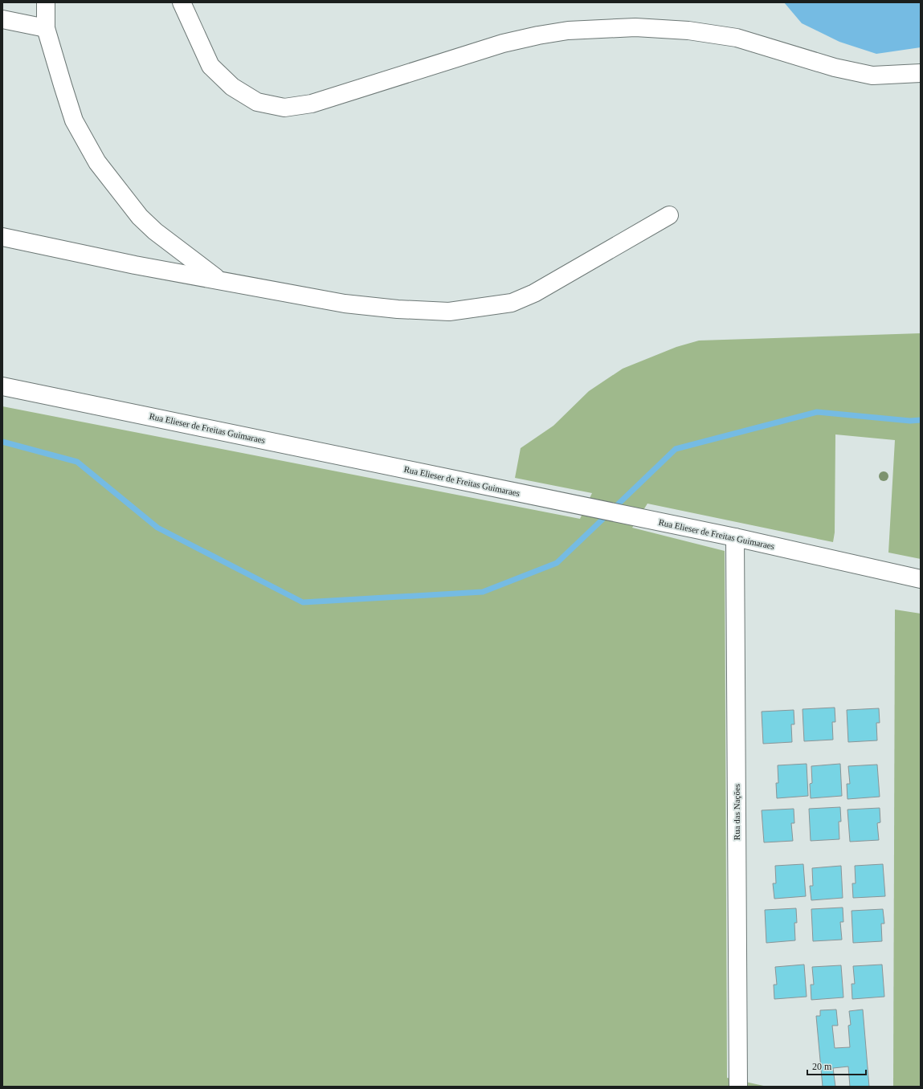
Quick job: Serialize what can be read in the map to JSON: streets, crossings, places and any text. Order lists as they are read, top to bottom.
{
  "streets": {
    "street": ["Rua Elieser de Freitas Guimaraes", "Rua das Nações"]
  },
  "crossings": [
    ["Rua Elieser de Freitas Guimaraes", "Rua das Nações"]
  ],
  "scale_bar": "20 m"
}
